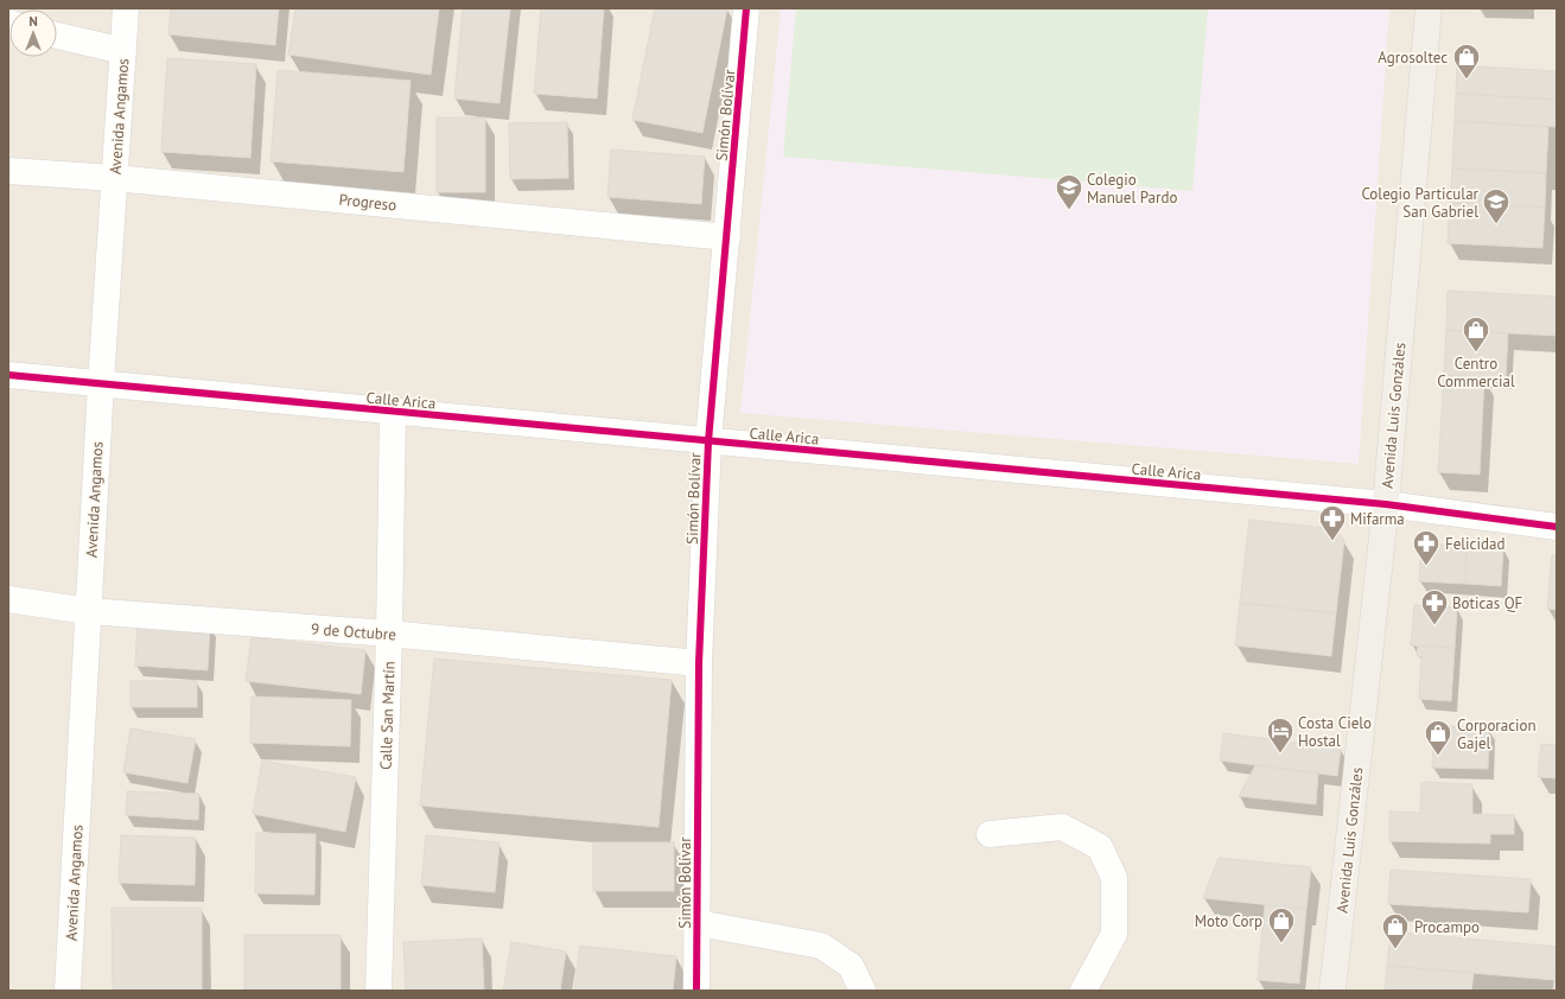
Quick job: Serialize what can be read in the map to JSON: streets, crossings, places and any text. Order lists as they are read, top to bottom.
{
  "streets": {
    "main road": ["Avenida Luis Gonzáles"],
    "street": [
      "Simón Bolívar",
      "Avenida Angamos",
      "Progreso",
      "Calle Arica",
      "9 de Octubre",
      "Calle San Martín"
    ]
  },
  "crossings": [
    ["Simón Bolívar", "Progreso"],
    ["Simón Bolívar", "Calle Arica"],
    ["Simón Bolívar", "9 de Octubre"],
    ["Avenida Angamos", "Progreso"],
    ["Avenida Angamos", "Calle Arica"],
    ["Avenida Angamos", "9 de Octubre"],
    ["Calle Arica", "Avenida Luis Gonzáles"],
    ["Calle Arica", "Calle San Martín"],
    ["9 de Octubre", "Calle San Martín"]
  ],
  "places": {
    "shop": [
      "Agrosoltec",
      "Centro Commercial",
      "Corporacion Gajel",
      "Moto Corp",
      "Procampo"
    ],
    "school or university": ["Colegio Manuel Pardo", "Colegio Particular San Gabriel"],
    "pharmacy": ["Mifarma", "Felicidad", "Boticas QF"],
    "hotel": ["Costa Cielo Hostal"]
  },
  "north": "top"
}
